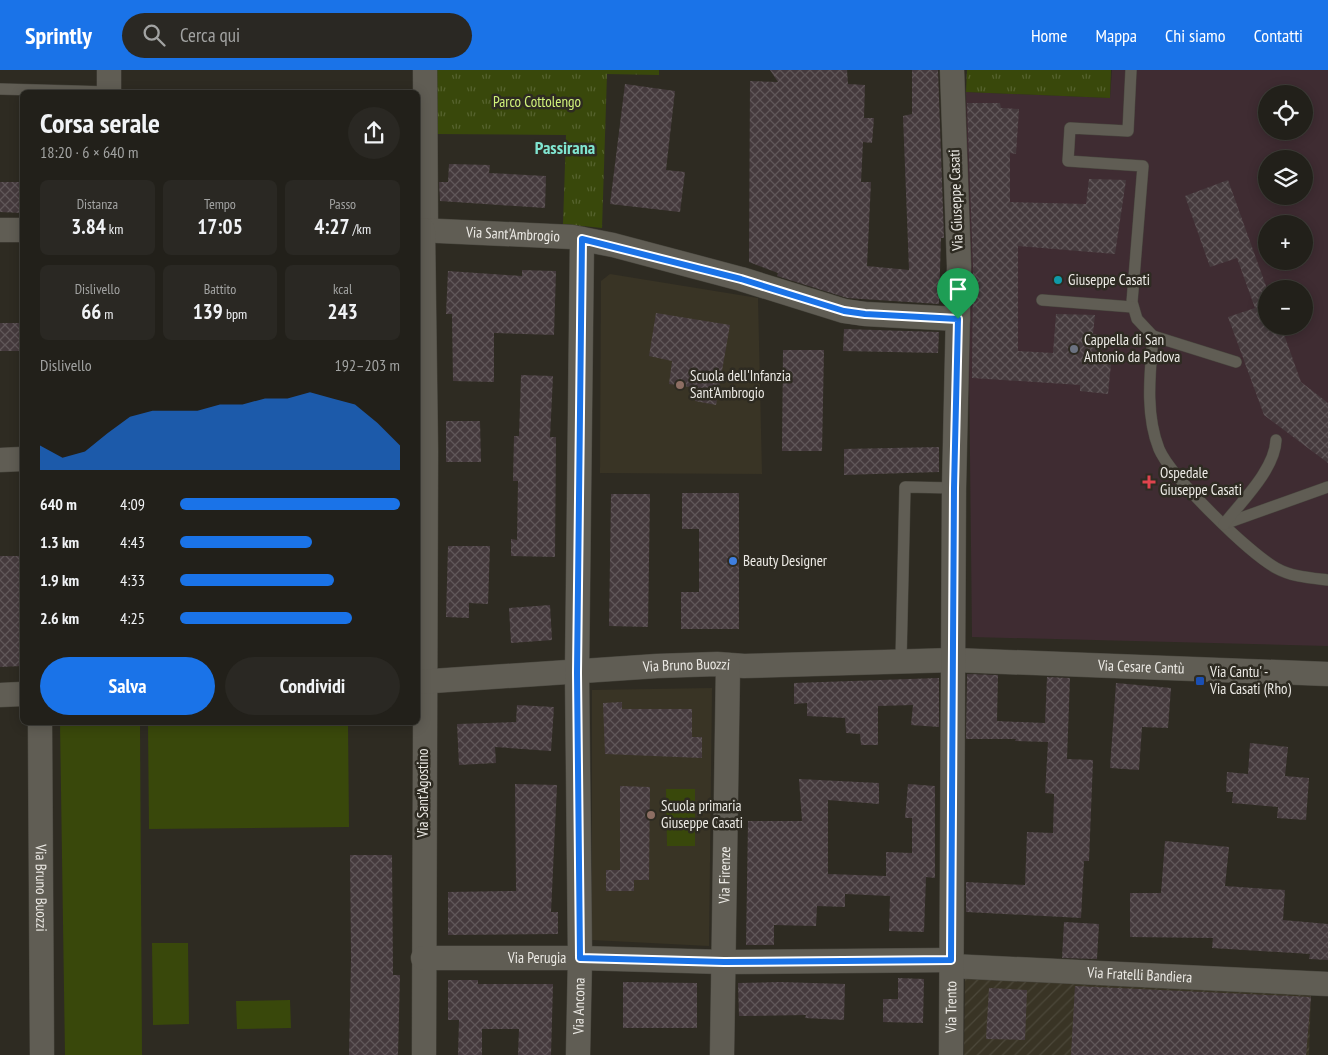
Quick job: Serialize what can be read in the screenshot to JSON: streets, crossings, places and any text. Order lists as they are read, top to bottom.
{
  "streets": {
    "street": [
      "Via Giuseppe Casati",
      "Via Sant'Ambrogio",
      "Via Bruno Buozzi",
      "Via Cesare Cantù",
      "Via Sant'Agostino",
      "Via Firenze",
      "Via Perugia",
      "Via Fratelli Bandiera",
      "Via Ancona",
      "Via Trento"
    ]
  },
  "crossings": [
    ["Via Giuseppe Casati", "Via Sant'Ambrogio"],
    ["Via Giuseppe Casati", "Via Bruno Buozzi"],
    ["Via Giuseppe Casati", "Via Cesare Cantù"],
    ["Via Giuseppe Casati", "Via Trento"],
    ["Via Sant'Ambrogio", "Via Sant'Agostino"],
    ["Via Sant'Ambrogio", "Via Ancona"],
    ["Via Bruno Buozzi", "Via Cesare Cantù"],
    ["Via Bruno Buozzi", "Via Sant'Agostino"],
    ["Via Bruno Buozzi", "Via Firenze"],
    ["Via Bruno Buozzi", "Via Ancona"],
    ["Via Bruno Buozzi", "Via Trento"],
    ["Via Cesare Cantù", "Via Trento"],
    ["Via Sant'Agostino", "Via Perugia"],
    ["Via Firenze", "Via Perugia"],
    ["Via Perugia", "Via Fratelli Bandiera"],
    ["Via Perugia", "Via Ancona"],
    ["Via Perugia", "Via Trento"],
    ["Via Fratelli Bandiera", "Via Trento"]
  ],
  "districts": ["Passirana"],
  "parks": ["Parco Cottolengo"],
  "places": {
    "other": [
      "Giuseppe Casati",
      "Cappella di San Antonio da Padova",
      "Scuola dell'Infanzia Sant'Ambrogio",
      "Beauty Designer",
      "Scuola primaria Giuseppe Casati"
    ],
    "health": ["Ospedale Giuseppe Casati"],
    "transit": ["Via Cantu' - Via Casati (Rho)"]
  },
  "page": {
    "header": "Sprintly",
    "search": "Cerca qui",
    "nav": [
      "Home",
      "Mappa",
      "Chi siamo",
      "Contatti"
    ],
    "map_buttons": ["+", "−"],
    "heading": ["Corsa serale", "18:20 · 6 × 640 m"],
    "stats": [
      ["Distanza", "3.84 km"],
      ["Tempo", "17:05"],
      ["Passo", "4:27 /km"],
      ["Dislivello", "66 m"],
      ["Battito", "139 bpm"],
      ["kcal", "243"]
    ],
    "chart": ["Dislivello", "192–203 m"],
    "list": [
      {
        "name": "640 m",
        "note": "4:09"
      },
      {
        "name": "1.3 km",
        "note": "4:43"
      },
      {
        "name": "1.9 km",
        "note": "4:33"
      },
      {
        "name": "2.6 km",
        "note": "4:25"
      }
    ],
    "buttons": ["Salva", "Condividi"]
  }
}
